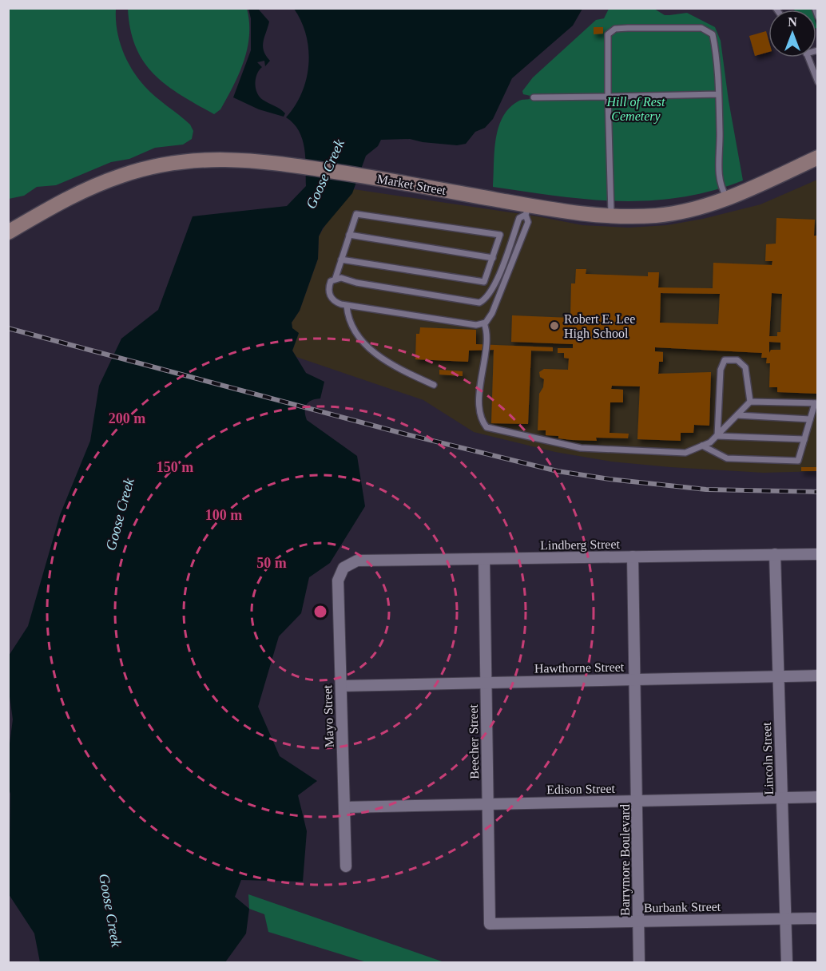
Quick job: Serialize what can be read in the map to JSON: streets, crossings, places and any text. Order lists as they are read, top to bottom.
{
  "streets": {
    "main road": ["Market Street"],
    "street": [
      "Lindberg Street",
      "Hawthorne Street",
      "Mayo Street",
      "Beecher Street",
      "Lincoln Street",
      "Edison Street",
      "Barrymore Boulevard",
      "Burbank Street"
    ]
  },
  "crossings": [
    ["Lindberg Street", "Mayo Street"],
    ["Lindberg Street", "Beecher Street"],
    ["Lindberg Street", "Lincoln Street"],
    ["Lindberg Street", "Barrymore Boulevard"],
    ["Hawthorne Street", "Mayo Street"],
    ["Hawthorne Street", "Beecher Street"],
    ["Hawthorne Street", "Lincoln Street"],
    ["Hawthorne Street", "Barrymore Boulevard"],
    ["Mayo Street", "Edison Street"],
    ["Beecher Street", "Edison Street"],
    ["Beecher Street", "Burbank Street"],
    ["Lincoln Street", "Edison Street"],
    ["Lincoln Street", "Burbank Street"],
    ["Edison Street", "Barrymore Boulevard"],
    ["Barrymore Boulevard", "Burbank Street"]
  ],
  "water": ["Goose Creek"],
  "parks": ["Hill of Rest Cemetery"],
  "places": ["Robert E. Lee High School"],
  "north": "top",
  "rings": [
    "200 m",
    "150 m",
    "100 m",
    "50 m"
  ]
}
